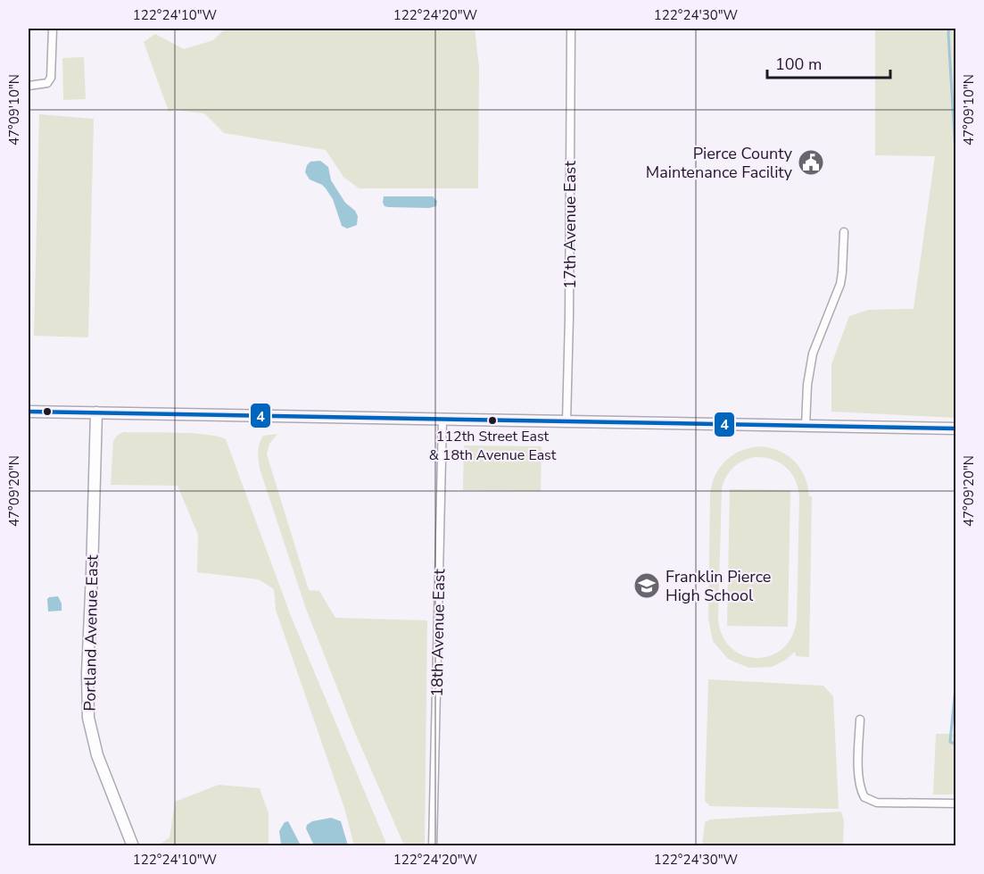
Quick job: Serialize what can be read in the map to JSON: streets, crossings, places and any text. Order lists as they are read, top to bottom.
{
  "streets": {
    "main road": ["Portland Avenue East"],
    "street": ["17th Avenue East", "18th Avenue East"]
  },
  "places": {
    "public building": ["Pierce County Maintenance Facility"],
    "other": ["112th Street East & 18th Avenue East"],
    "school or university": ["Franklin Pierce High School"]
  },
  "lines": ["transit line 4"],
  "scale_bar": "100 m",
  "coordinates": [
    "122°24'10\"W",
    "122°24'20\"W",
    "122°24'30\"W",
    "47°09'10\"N",
    "47°09'20\"N"
  ]
}
